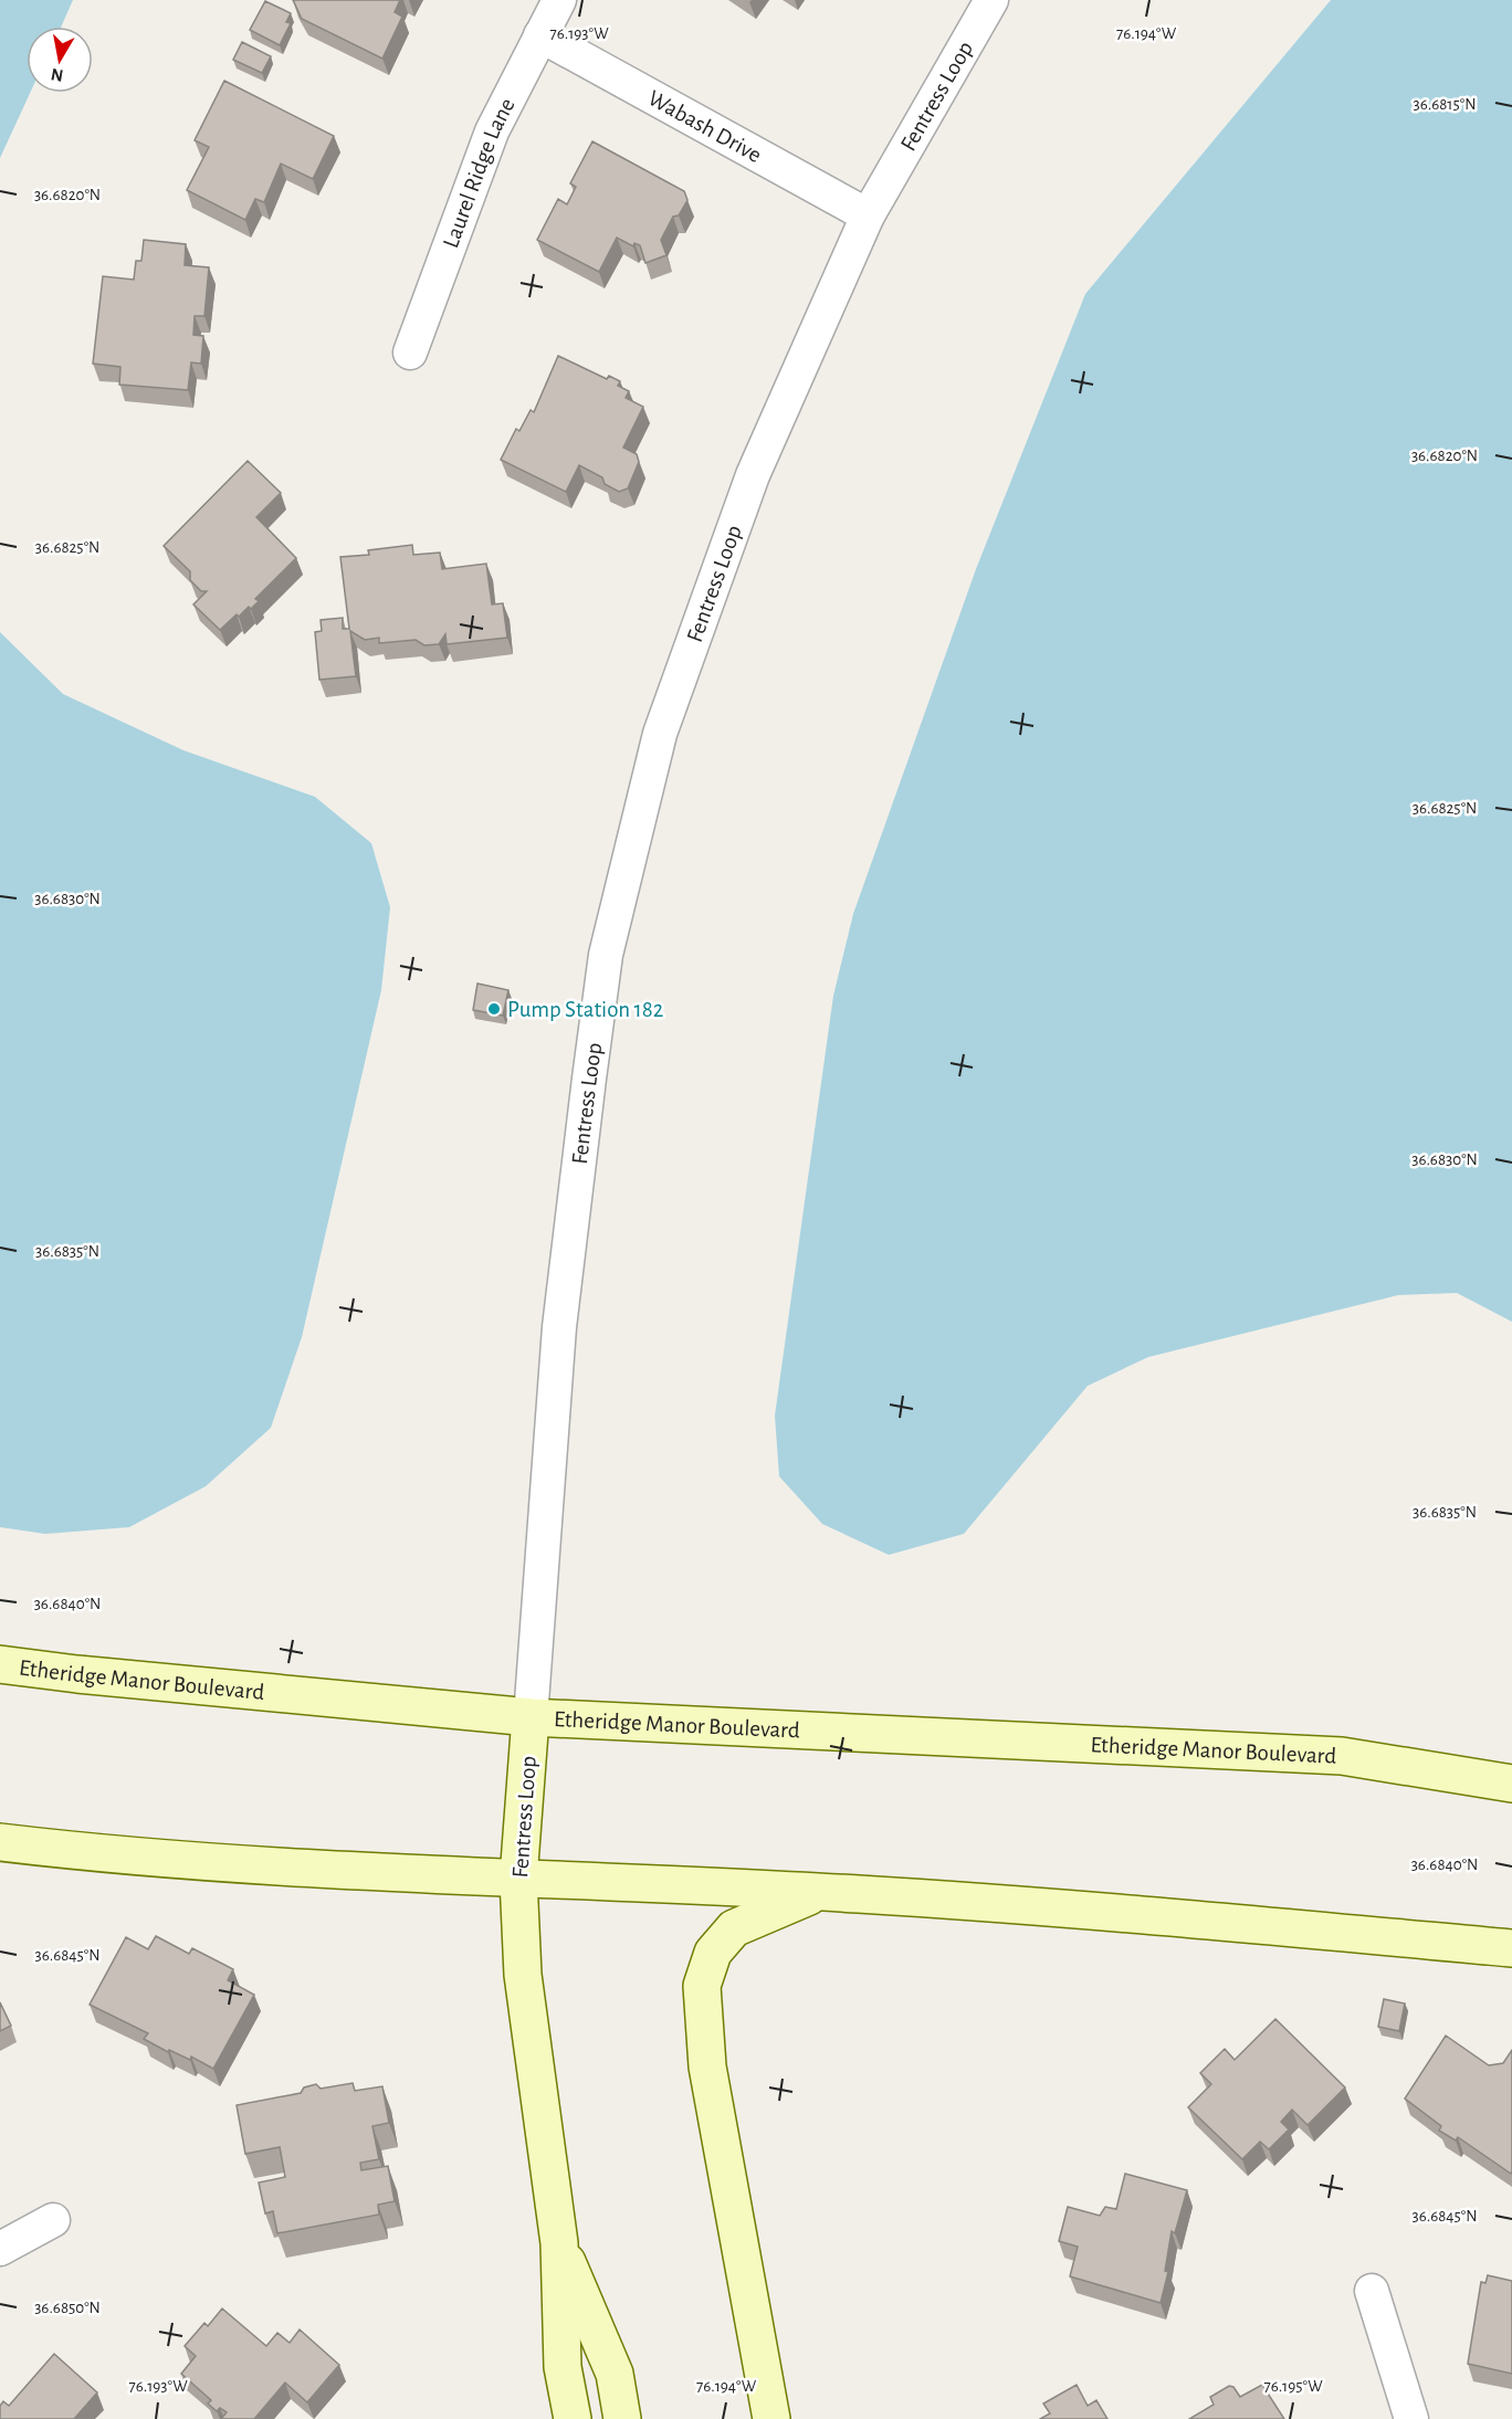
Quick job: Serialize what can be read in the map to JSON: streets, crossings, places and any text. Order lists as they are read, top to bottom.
{
  "streets": {
    "main road": ["Fentress Loop", "Etheridge Manor Boulevard"],
    "street": ["Wabash Drive", "Laurel Ridge Lane"]
  },
  "crossings": [
    ["Fentress Loop", "Wabash Drive"],
    ["Fentress Loop", "Etheridge Manor Boulevard"],
    ["Wabash Drive", "Laurel Ridge Lane"]
  ],
  "places": ["Pump Station 182"],
  "north": "bottom",
  "coordinates": [
    "76.193°W",
    "76.194°W",
    "36.6815°N",
    "36.6820°N",
    "36.6825°N",
    "36.6830°N",
    "36.6835°N",
    "36.6840°N",
    "36.6845°N",
    "36.6850°N",
    "76.195°W"
  ]
}
